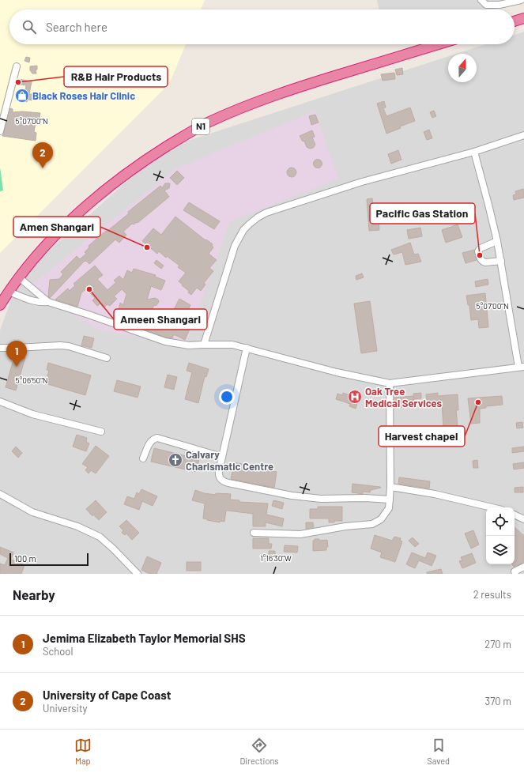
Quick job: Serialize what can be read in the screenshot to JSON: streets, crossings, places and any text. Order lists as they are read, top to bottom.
{
  "streets": {
    "highway": ["N1"]
  },
  "places": {
    "other": [
      "R&B Hair Products",
      "Amen Shangari",
      "Pacific Gas Station",
      "Ameen Shangari",
      "Harvest chapel"
    ],
    "shop": ["Black Roses Hair Clinic"],
    "hospital": ["Oak Tree Medical Services"],
    "church": ["Calvary Charismatic Centre"]
  },
  "scale_bar": "100 m",
  "north": "top",
  "page": {
    "search": "Search here",
    "pins": ["2", "1"],
    "scale": "100 m",
    "heading": ["Nearby", "2 results"],
    "list": [
      {
        "mark": "1",
        "name": "Jemima Elizabeth Taylor Memorial SHS",
        "note": "School",
        "value": "270 m"
      },
      {
        "mark": "2",
        "name": "University of Cape Coast",
        "note": "University",
        "value": "370 m"
      }
    ],
    "nav": ["Map", "Directions", "Saved"]
  },
  "coordinates": ["5°07'00\"N", "5°06'50\"N", "1°16'30\"W"]
}
